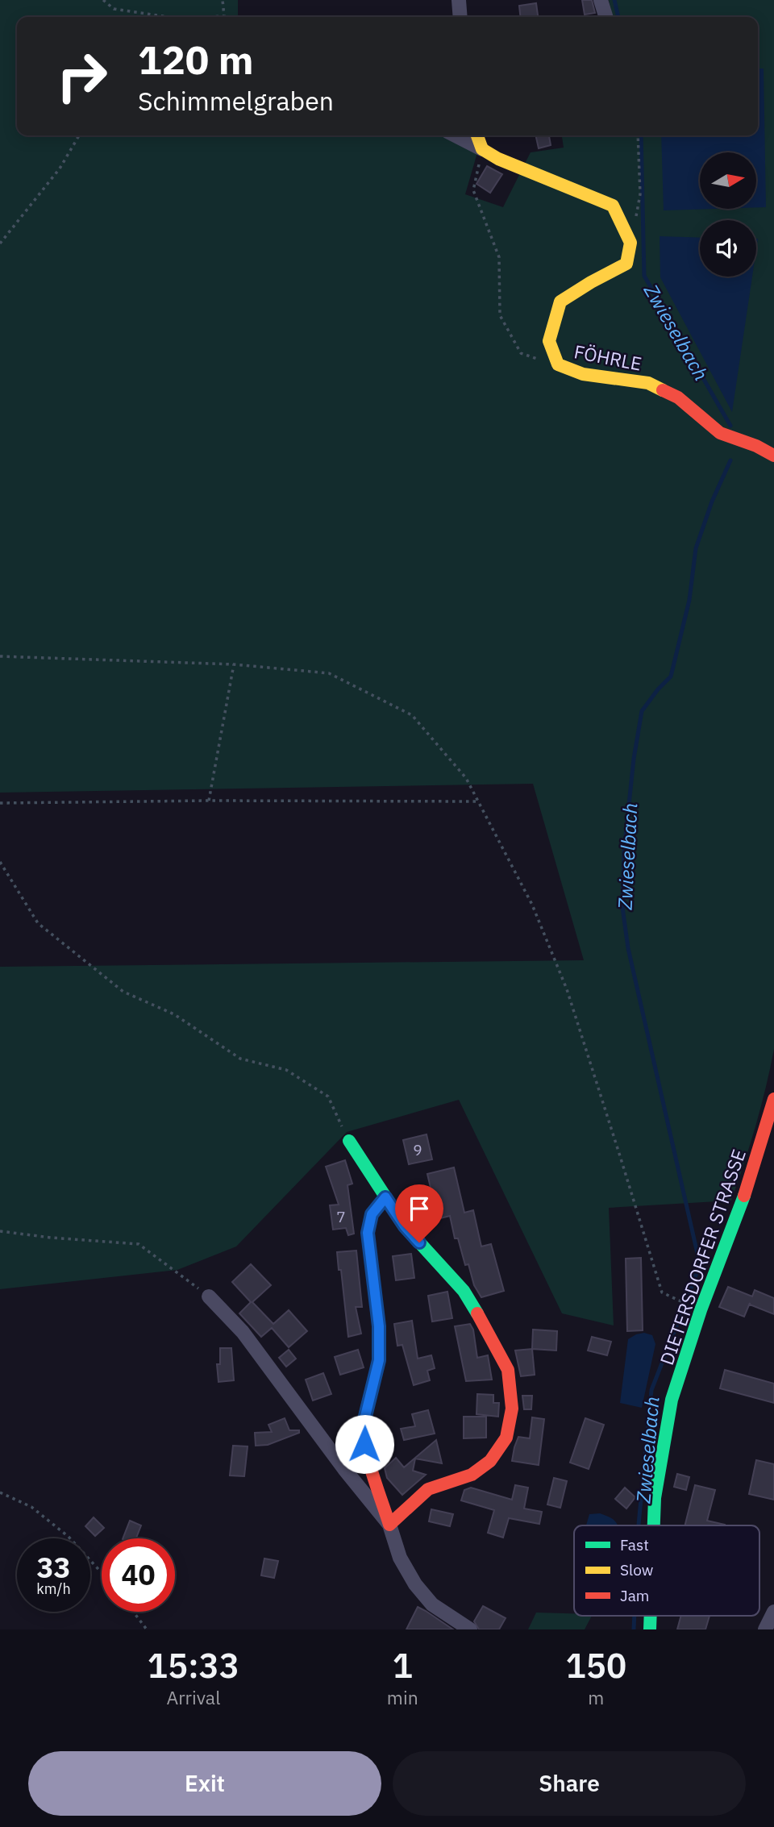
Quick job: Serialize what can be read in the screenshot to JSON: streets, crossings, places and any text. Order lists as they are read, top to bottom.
{
  "streets": {
    "street": ["FÖHRLE", "DIETERSDORFER STRASSE"]
  },
  "water": ["Zwieselbach"],
  "house_numbers": ["9", "7"],
  "legend": ["Fast", "Slow", "Jam"],
  "north": "right",
  "page": {
    "turn": ["120 m", "Schimmelgraben"],
    "speed": "33 km/h",
    "limit": "40",
    "eta": [
      "15:33",
      "Arrival",
      "1",
      "min",
      "150",
      "m"
    ],
    "buttons": ["Exit", "Share"]
  }
}
